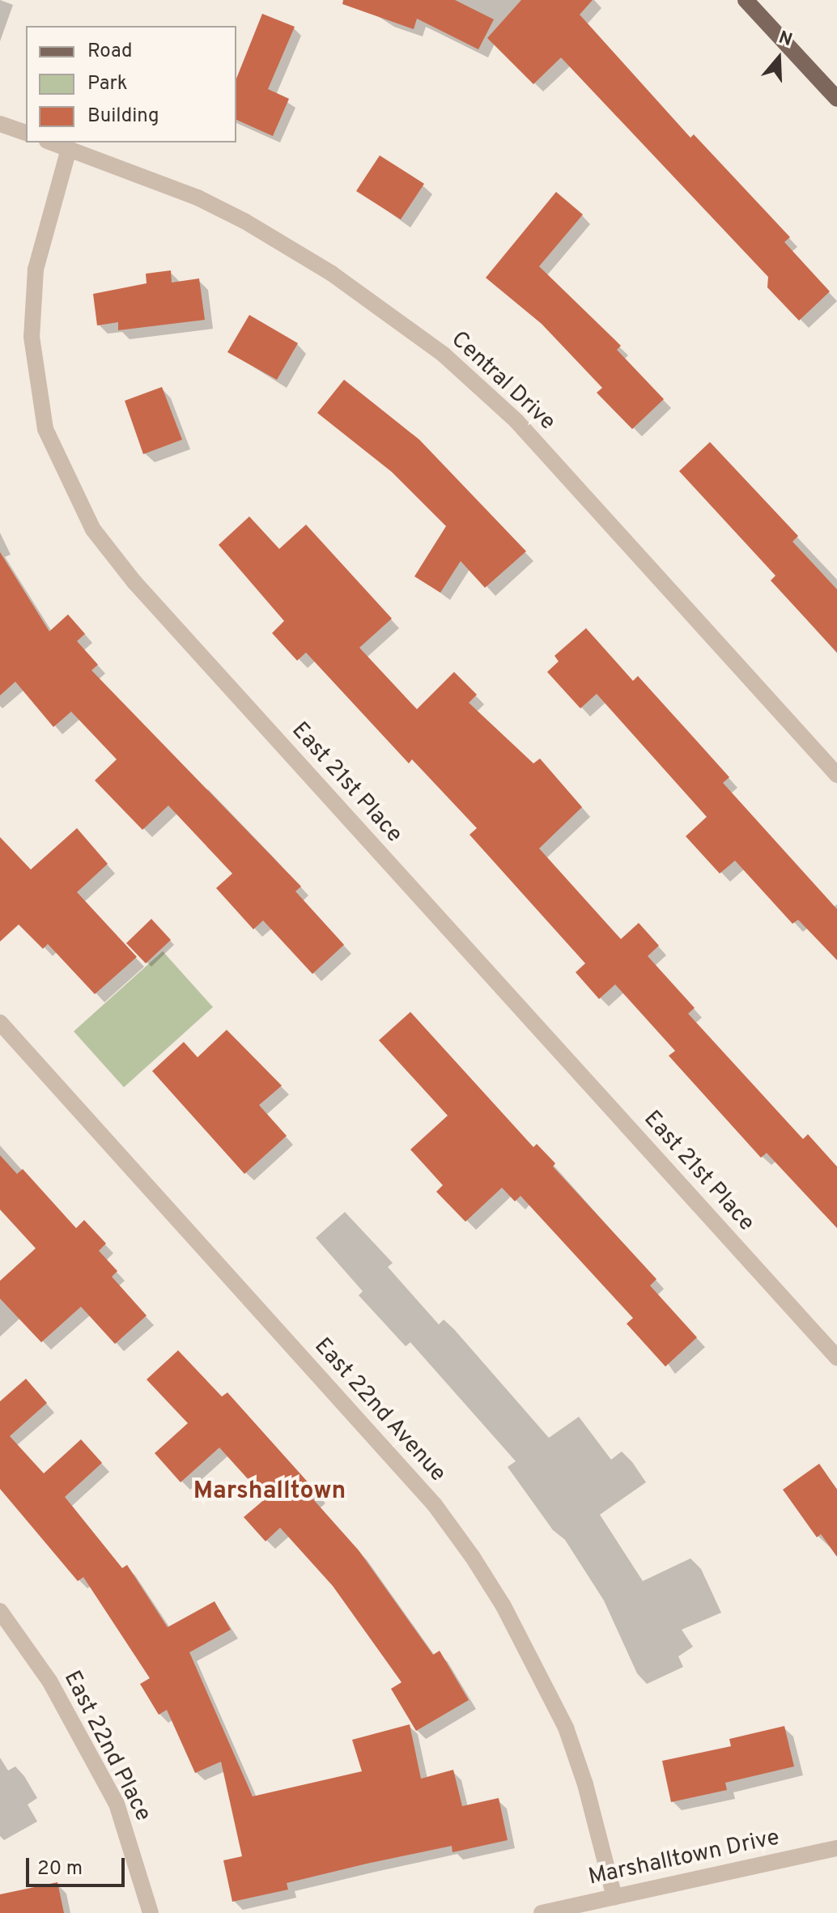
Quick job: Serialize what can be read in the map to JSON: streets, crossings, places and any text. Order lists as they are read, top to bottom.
{
  "streets": {
    "street": [
      "Central Drive",
      "East 21st Place",
      "East 22nd Avenue",
      "East 22nd Place",
      "Marshalltown Drive"
    ]
  },
  "crossings": [
    ["Central Drive", "East 21st Place"],
    ["East 22nd Avenue", "Marshalltown Drive"]
  ],
  "districts": ["Marshalltown"],
  "legend": ["Road", "Park", "Building"],
  "scale_bar": "20 m",
  "north": "top"
}
